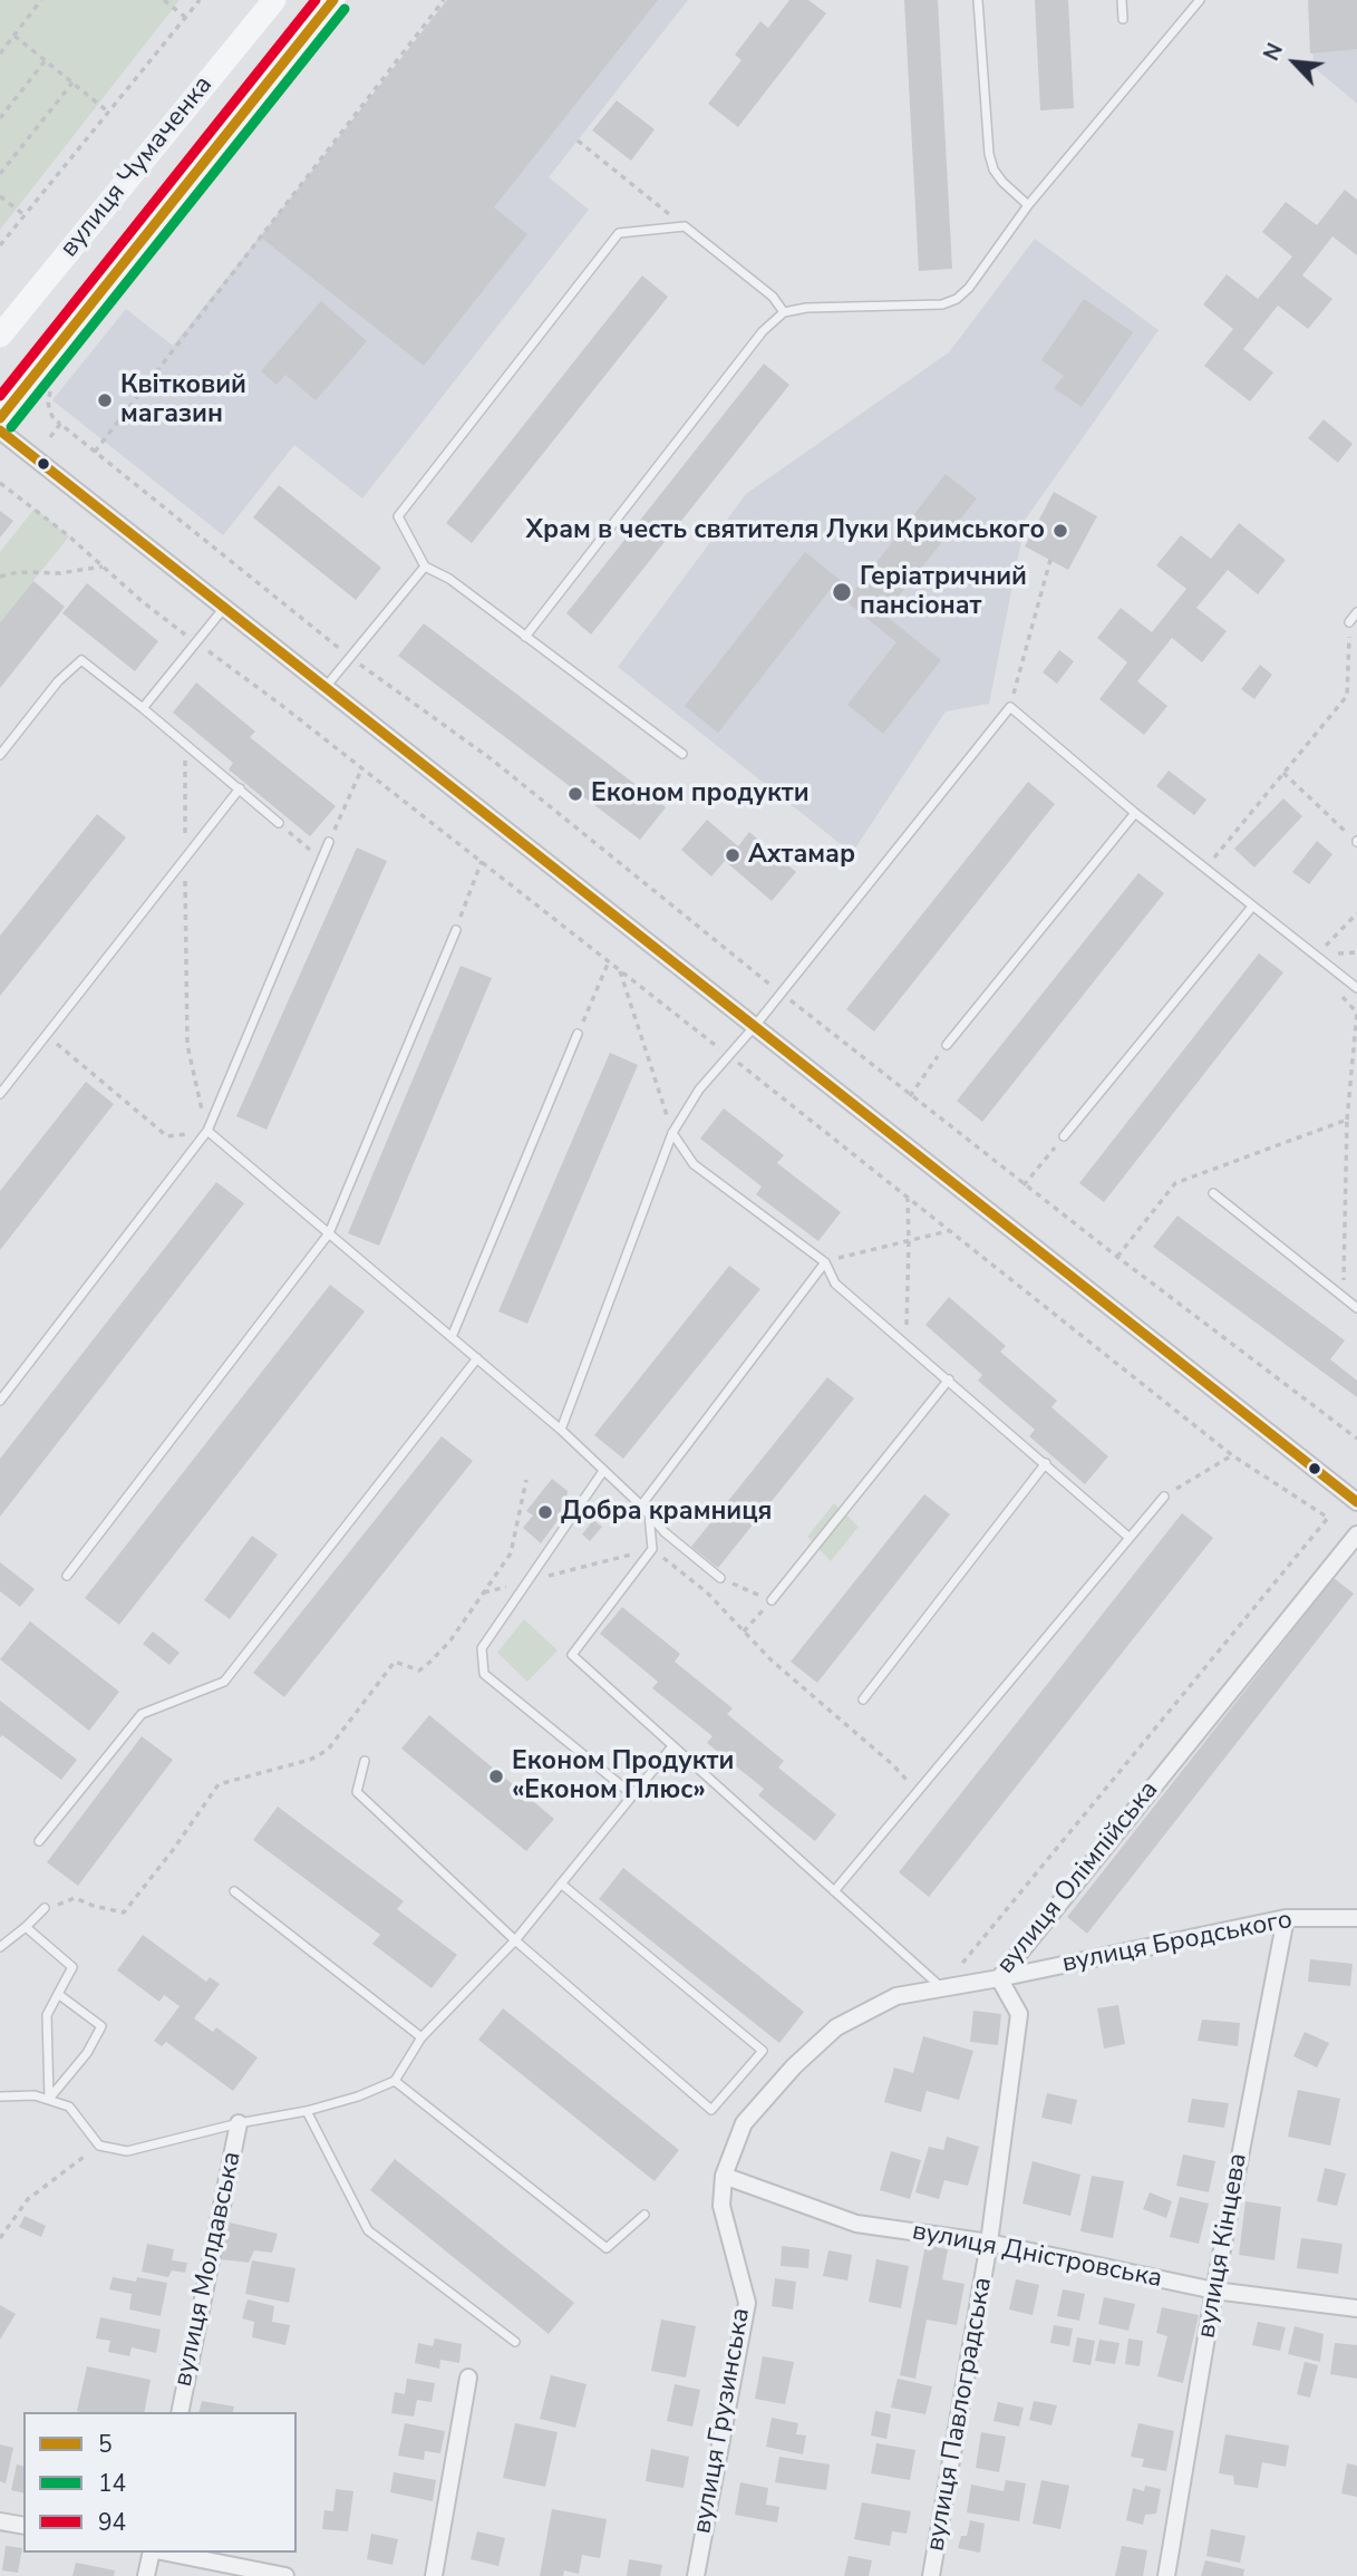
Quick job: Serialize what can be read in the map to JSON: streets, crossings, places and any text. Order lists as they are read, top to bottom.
{
  "streets": {
    "street": [
      "вулиця Чумаченка",
      "вулиця Олімпійська",
      "вулиця Бродського",
      "вулиця Кінцева",
      "вулиця Дністровська",
      "вулиця Молдавська",
      "вулиця Павлоградська",
      "вулиця Грузинська"
    ]
  },
  "crossings": [
    ["вулиця Олімпійська", "вулиця Бродського"],
    ["вулиця Олімпійська", "вулиця Дністровська"],
    ["вулиця Олімпійська", "вулиця Павлоградська"],
    ["вулиця Олімпійська", "вулиця Грузинська"],
    ["вулиця Бродського", "вулиця Кінцева"],
    ["вулиця Бродського", "вулиця Павлоградська"],
    ["вулиця Кінцева", "вулиця Дністровська"],
    ["вулиця Дністровська", "вулиця Павлоградська"],
    ["вулиця Дністровська", "вулиця Грузинська"]
  ],
  "places": [
    "Квітковий магазин",
    "Храм в честь святителя Луки Кримського",
    "Геріатричний пансіонат",
    "Економ продукти",
    "Ахтамар",
    "Добра крамниця",
    "Економ Продукти «Економ Плюс»"
  ],
  "lines": ["transit line 5", "transit line 94", "transit line 14"],
  "legend": ["5", "14", "94"],
  "north": "top left"
}
